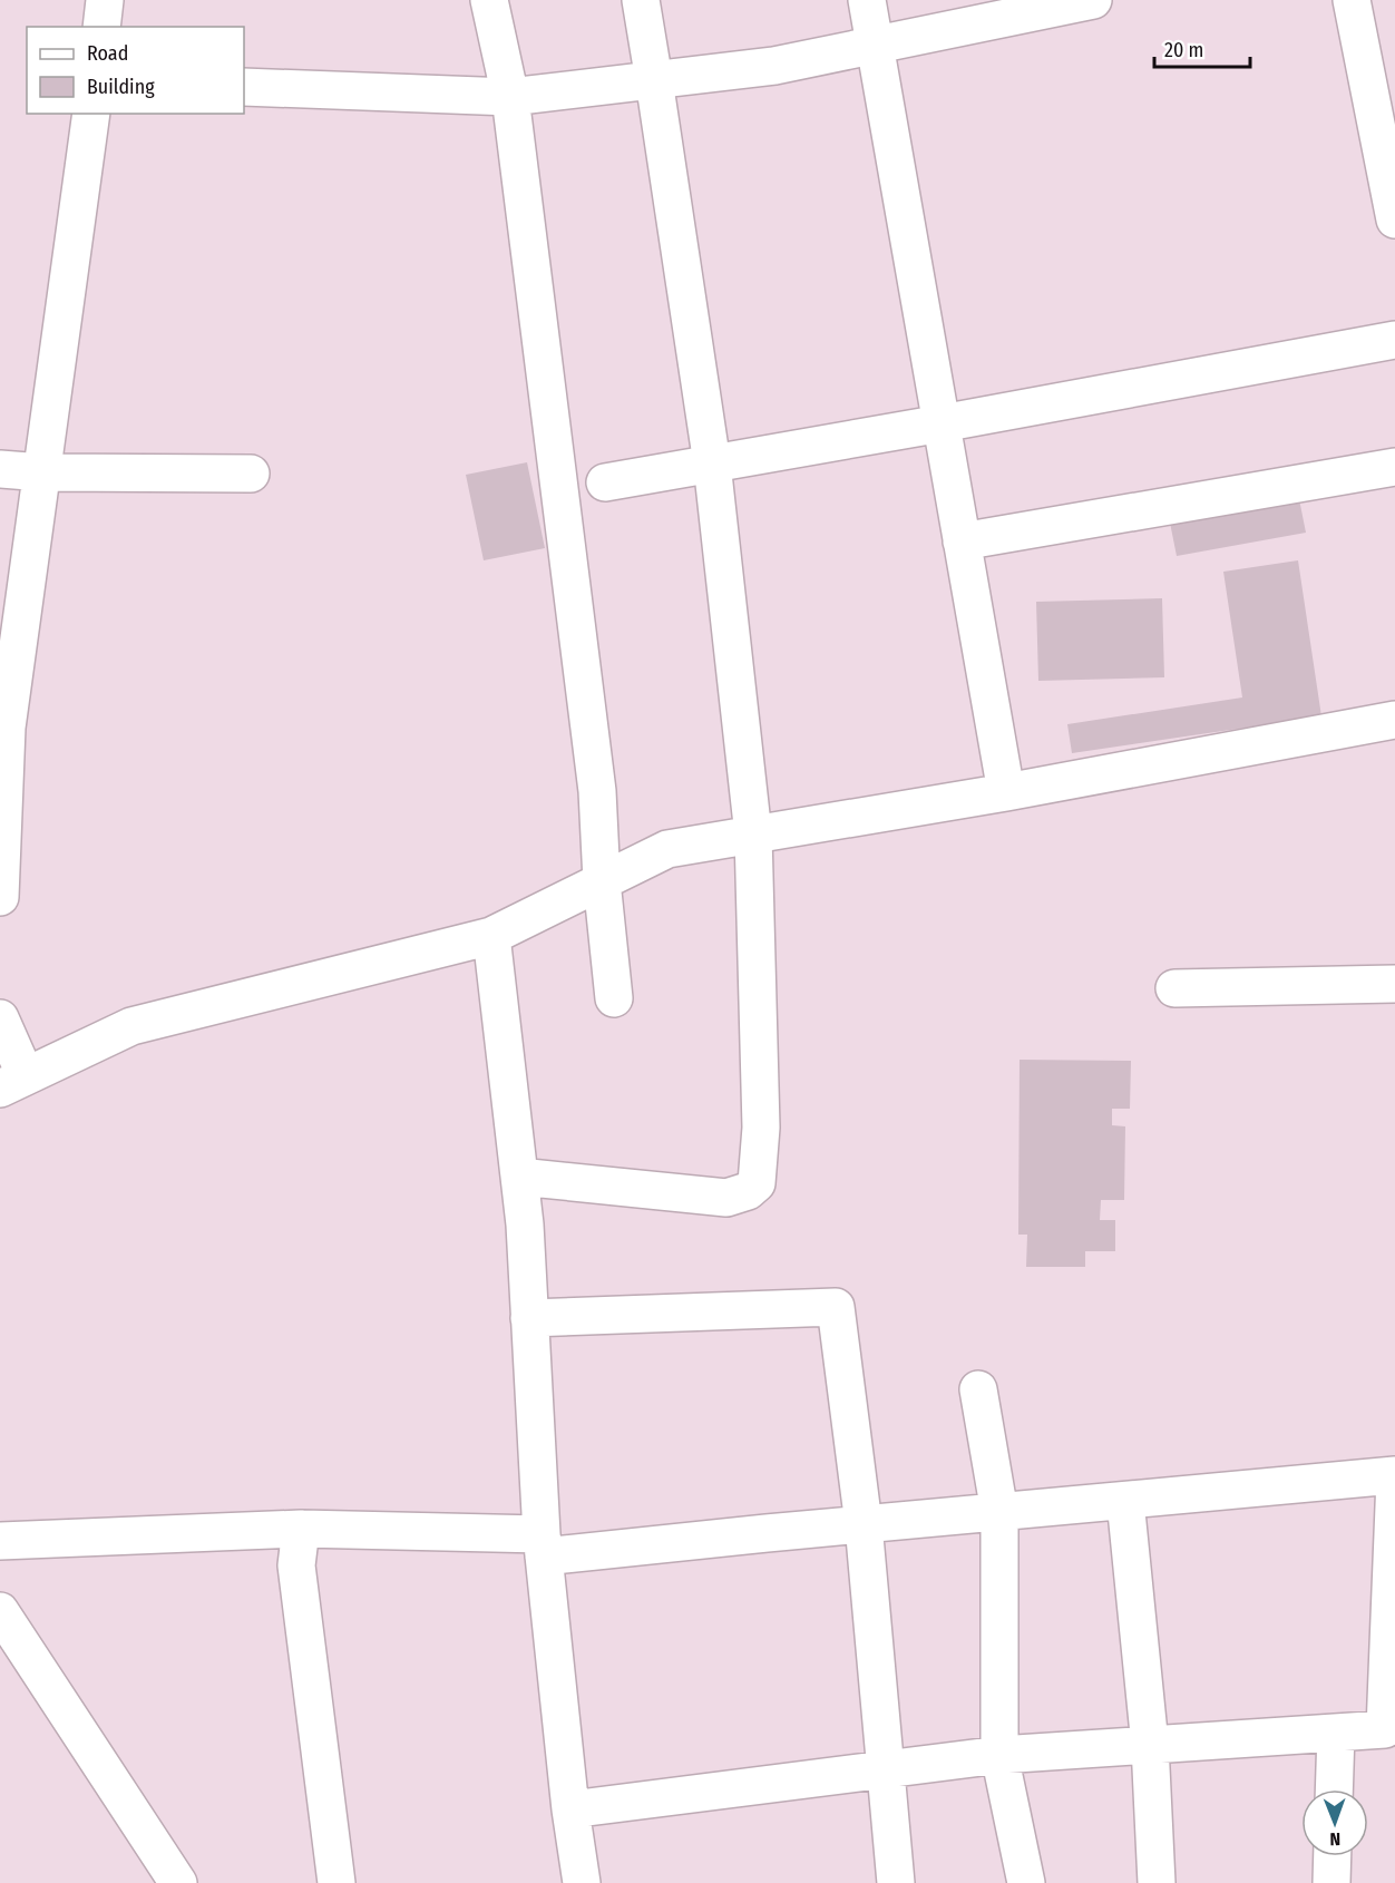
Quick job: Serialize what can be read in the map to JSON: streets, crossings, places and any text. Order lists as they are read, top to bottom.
{
  "legend": ["Road", "Building"],
  "scale_bar": "20 m",
  "north": "bottom"
}
